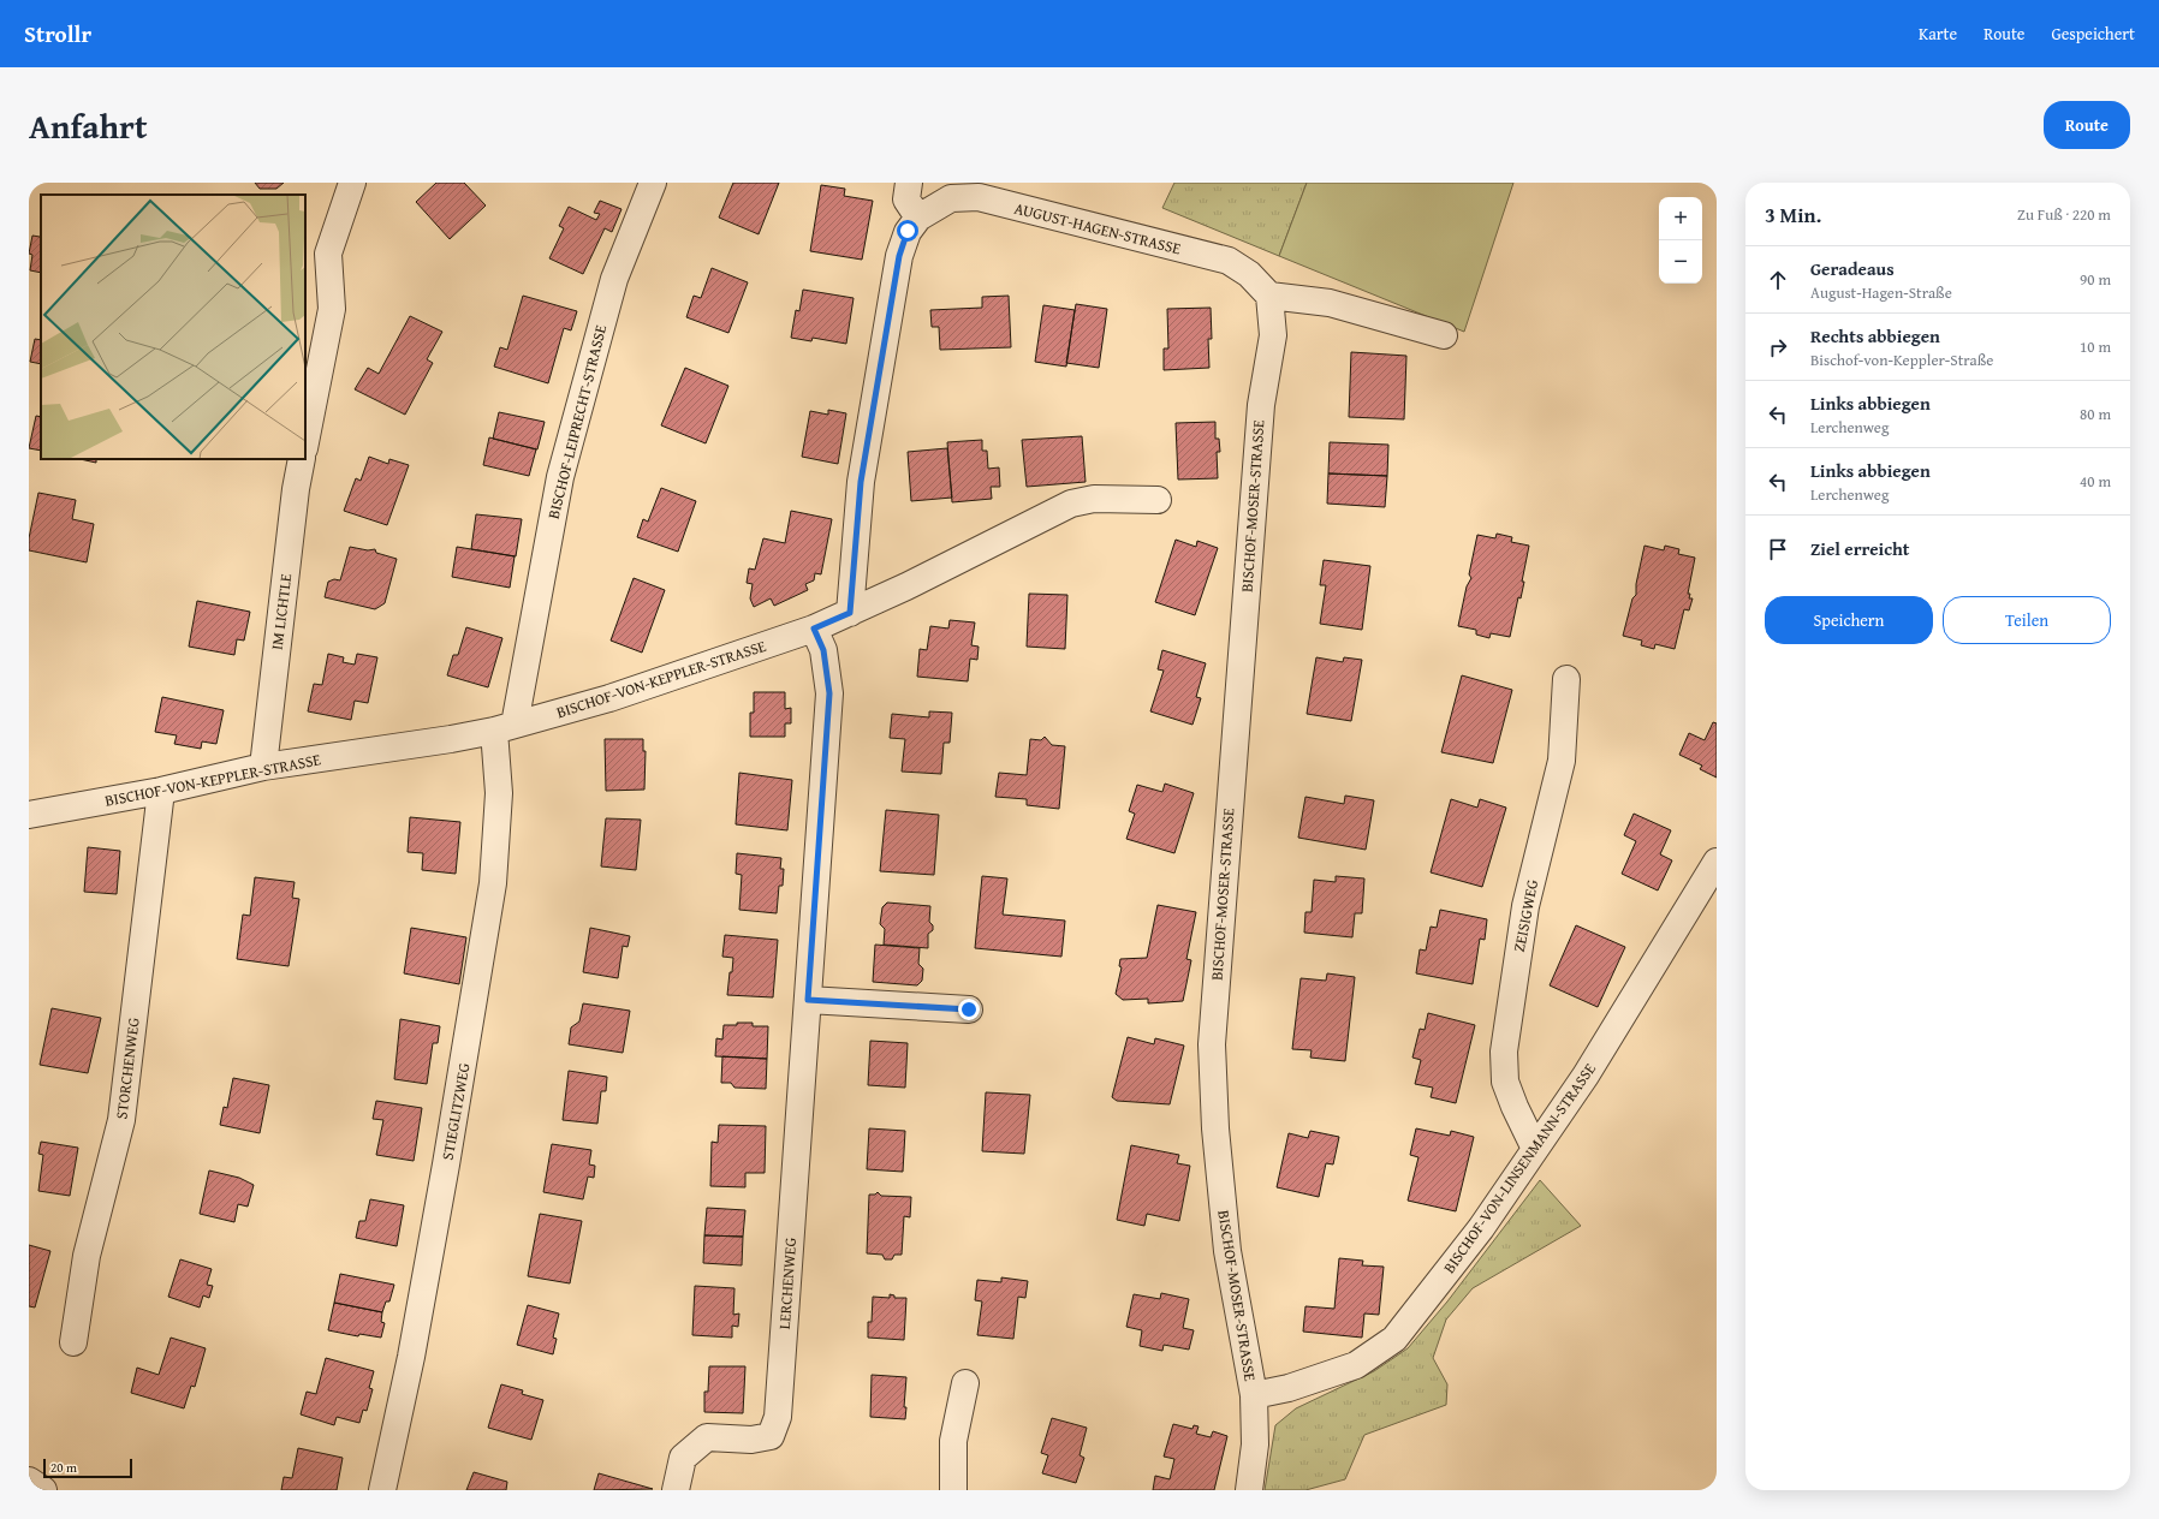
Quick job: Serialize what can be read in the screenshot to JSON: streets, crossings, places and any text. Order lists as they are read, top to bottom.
{
  "streets": {
    "street": [
      "AUGUST-HAGEN-STRASSE",
      "BISCHOF-LEIPRECHT-STRASSE",
      "BISCHOF-MOSER-STRASSE",
      "IM LICHTLE",
      "BISCHOF-VON-KEPPLER-STRASSE",
      "ZEISIGWEG",
      "STORCHENWEG",
      "STIEGLITZWEG",
      "BISCHOF-VON-LINSENMANN-STRASSE",
      "LERCHENWEG"
    ]
  },
  "crossings": [
    ["AUGUST-HAGEN-STRASSE", "BISCHOF-MOSER-STRASSE"],
    ["AUGUST-HAGEN-STRASSE", "BISCHOF-VON-KEPPLER-STRASSE"],
    ["BISCHOF-LEIPRECHT-STRASSE", "BISCHOF-VON-KEPPLER-STRASSE"],
    ["BISCHOF-LEIPRECHT-STRASSE", "STIEGLITZWEG"],
    ["BISCHOF-MOSER-STRASSE", "BISCHOF-VON-LINSENMANN-STRASSE"],
    ["IM LICHTLE", "BISCHOF-VON-KEPPLER-STRASSE"],
    ["BISCHOF-VON-KEPPLER-STRASSE", "STORCHENWEG"],
    ["BISCHOF-VON-KEPPLER-STRASSE", "STIEGLITZWEG"],
    ["BISCHOF-VON-KEPPLER-STRASSE", "LERCHENWEG"],
    ["ZEISIGWEG", "BISCHOF-VON-LINSENMANN-STRASSE"]
  ],
  "scale_bar": "20 m",
  "page": {
    "header": "Strollr",
    "nav": ["Karte", "Route", "Gespeichert"],
    "title": "Anfahrt",
    "buttons": [
      "Route",
      ["Speichern", "Teilen"]
    ],
    "heading": ["3 Min.", "Zu Fuß · 220 m"],
    "map_buttons": ["+", "−"],
    "list": [
      ["Geradeaus", "August-Hagen-Straße", "90 m"],
      ["Rechts abbiegen", "Bischof-von-Keppler-Straße", "10 m"],
      ["Links abbiegen", "Lerchenweg", "80 m"],
      ["Links abbiegen", "Lerchenweg", "40 m"],
      "Ziel erreicht"
    ],
    "scale": "20 m"
  }
}
